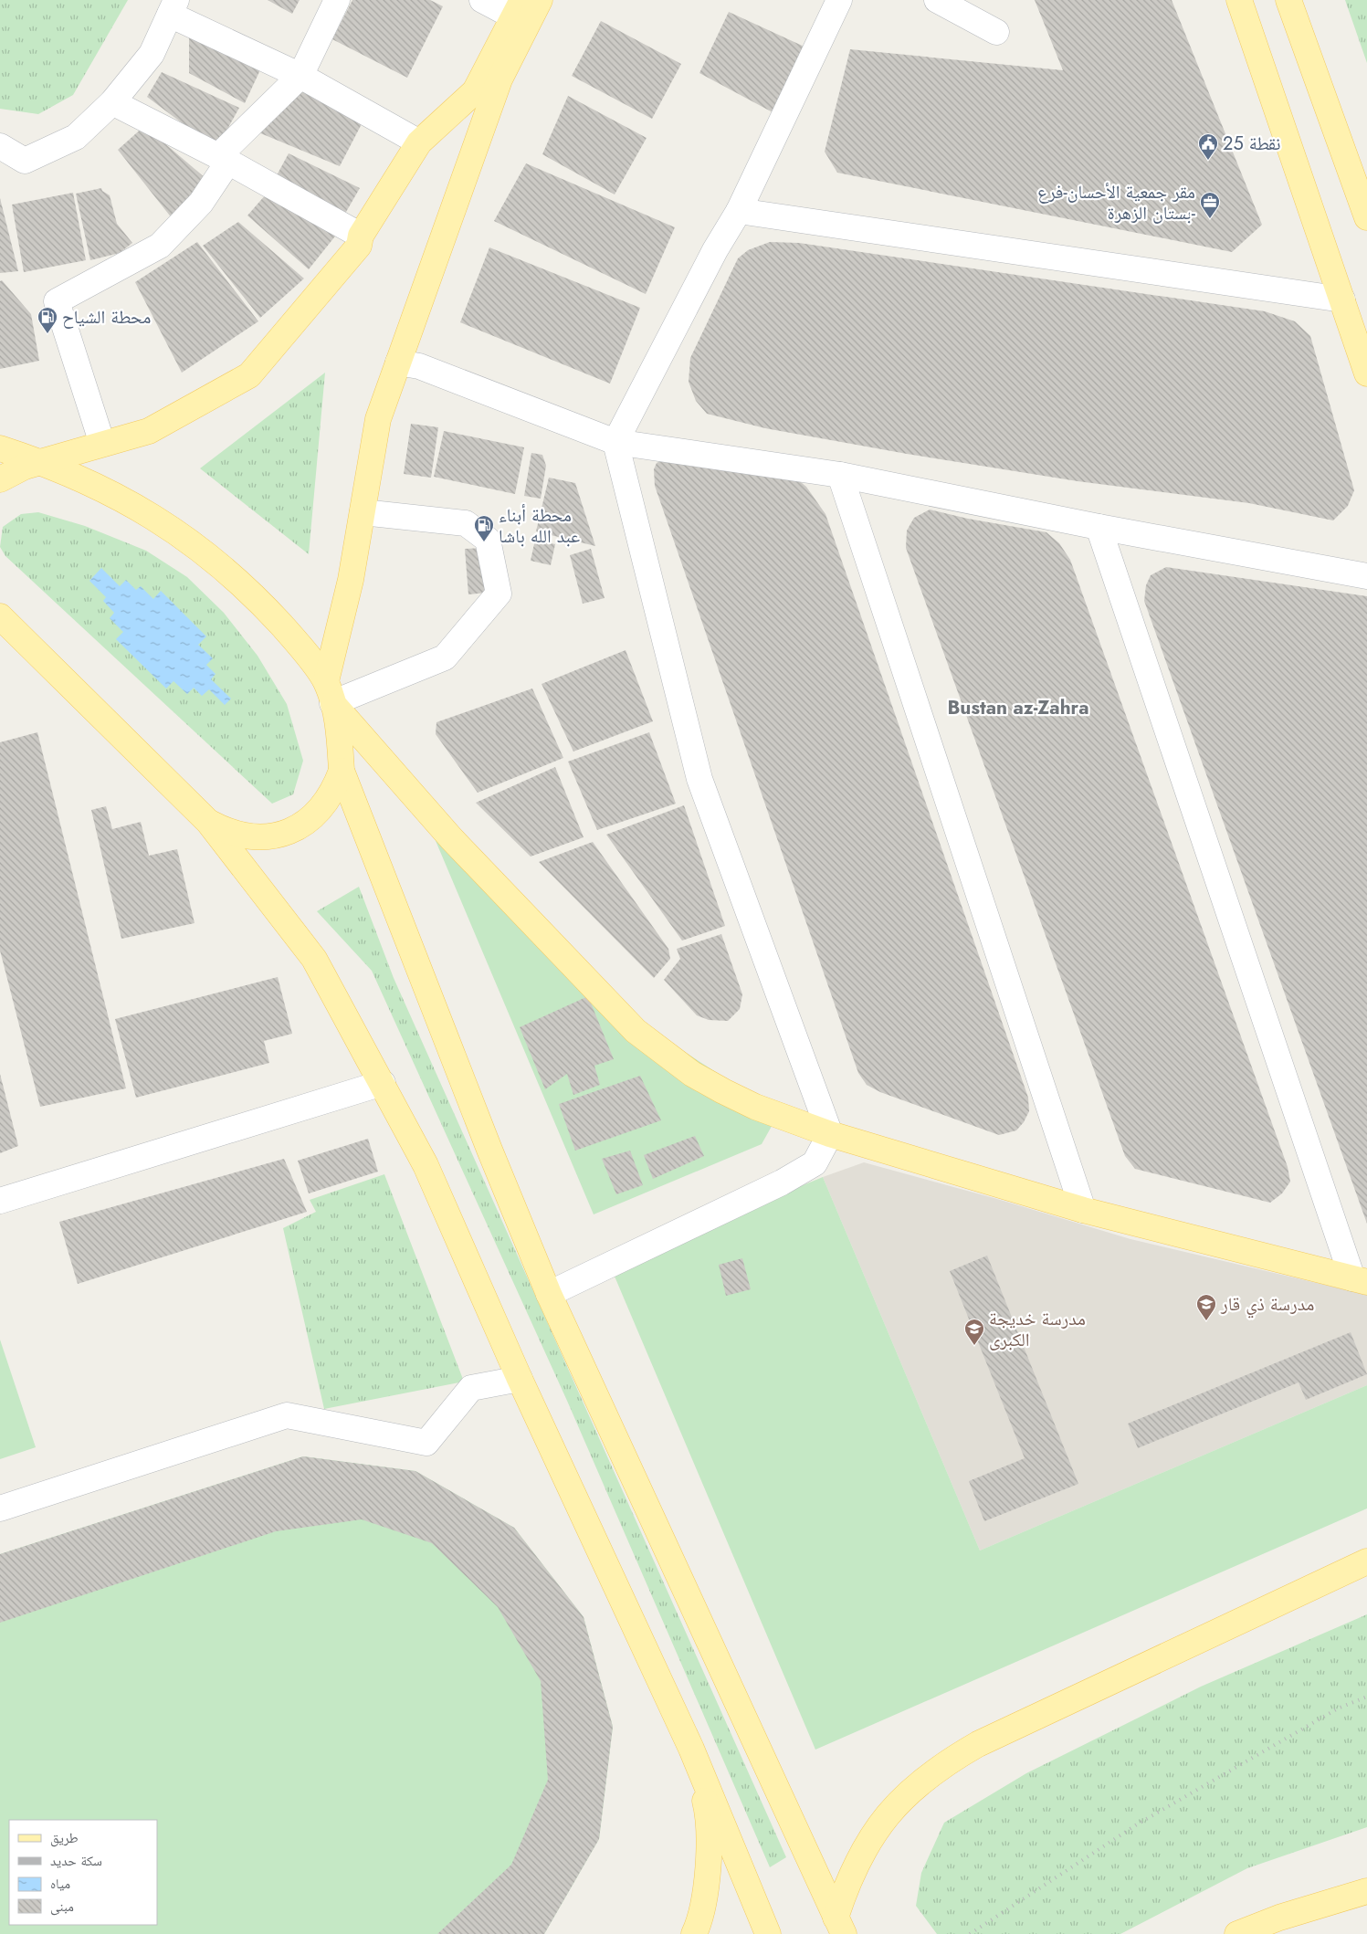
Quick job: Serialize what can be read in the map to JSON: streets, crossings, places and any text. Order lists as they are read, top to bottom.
{
  "districts": ["Bustan az-Zahra"],
  "places": {
    "public building": ["نقطة 25"],
    "office": ["مقر جمعية الأحسان-فرع بستان الزهرة-"],
    "fuel station": ["محطة الشياح", "محطة أبناء عبد الله باشا"],
    "school or university": ["مدرسة ذي قار", "مدرسة خديجة الكبرى"]
  },
  "legend": [
    "طريق",
    "سكة حديد",
    "مياه",
    "مبنى"
  ]
}
